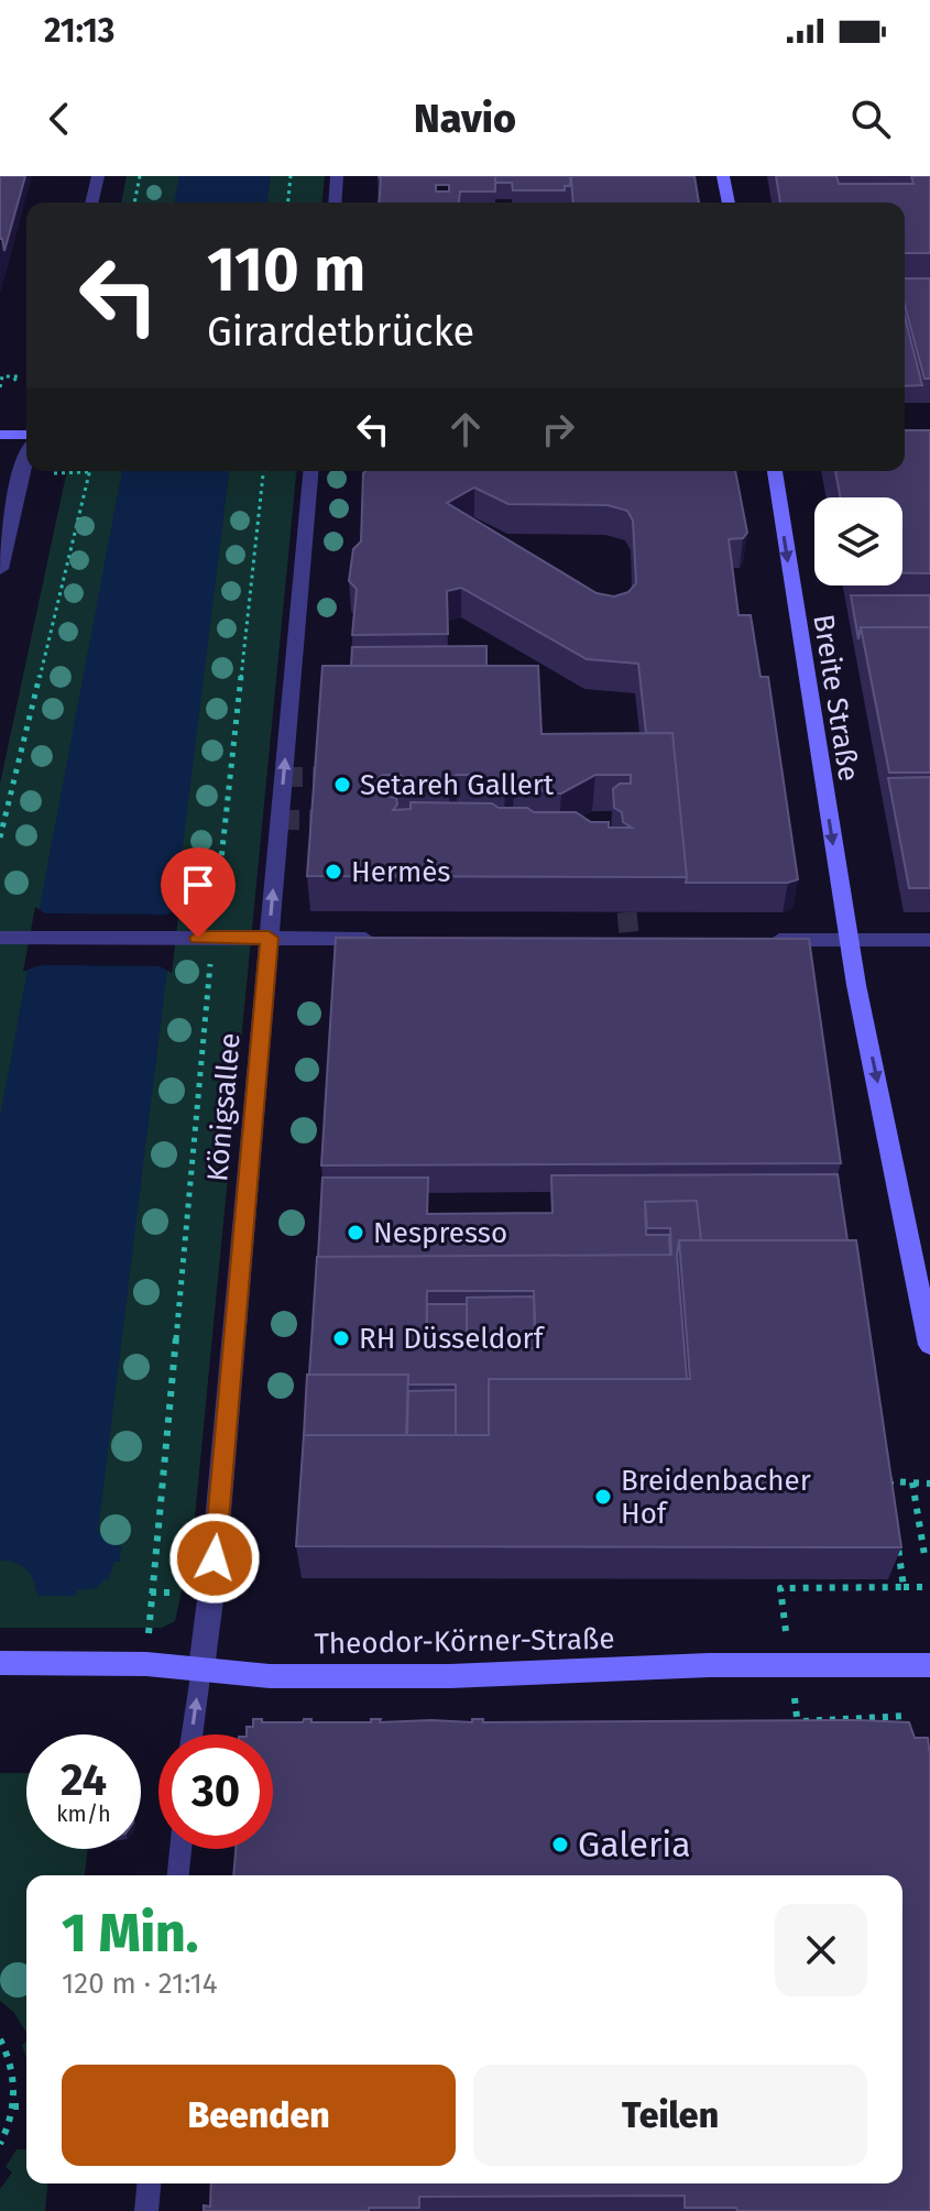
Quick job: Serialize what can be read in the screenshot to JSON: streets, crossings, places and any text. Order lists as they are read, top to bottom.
{
  "streets": {
    "main road": ["Breite Straße", "Theodor-Körner-Straße"],
    "street": ["Königsallee"]
  },
  "crossings": [
    ["Königsallee", "Theodor-Körner-Straße"]
  ],
  "one_way": ["Breite Straße", "Königsallee"],
  "places": [
    "Setareh Gallert",
    "Hermès",
    "Nespresso",
    "RH Düsseldorf",
    "Breidenbacher Hof",
    "Galeria"
  ],
  "page": {
    "status": "21:13",
    "header": "Navio",
    "turn": ["110 m", "Girardetbrücke"],
    "speed": "24 km/h",
    "limit": "30",
    "heading": ["1 Min.", "120 m · 21:14"],
    "buttons": ["Beenden", "Teilen"]
  }
}
